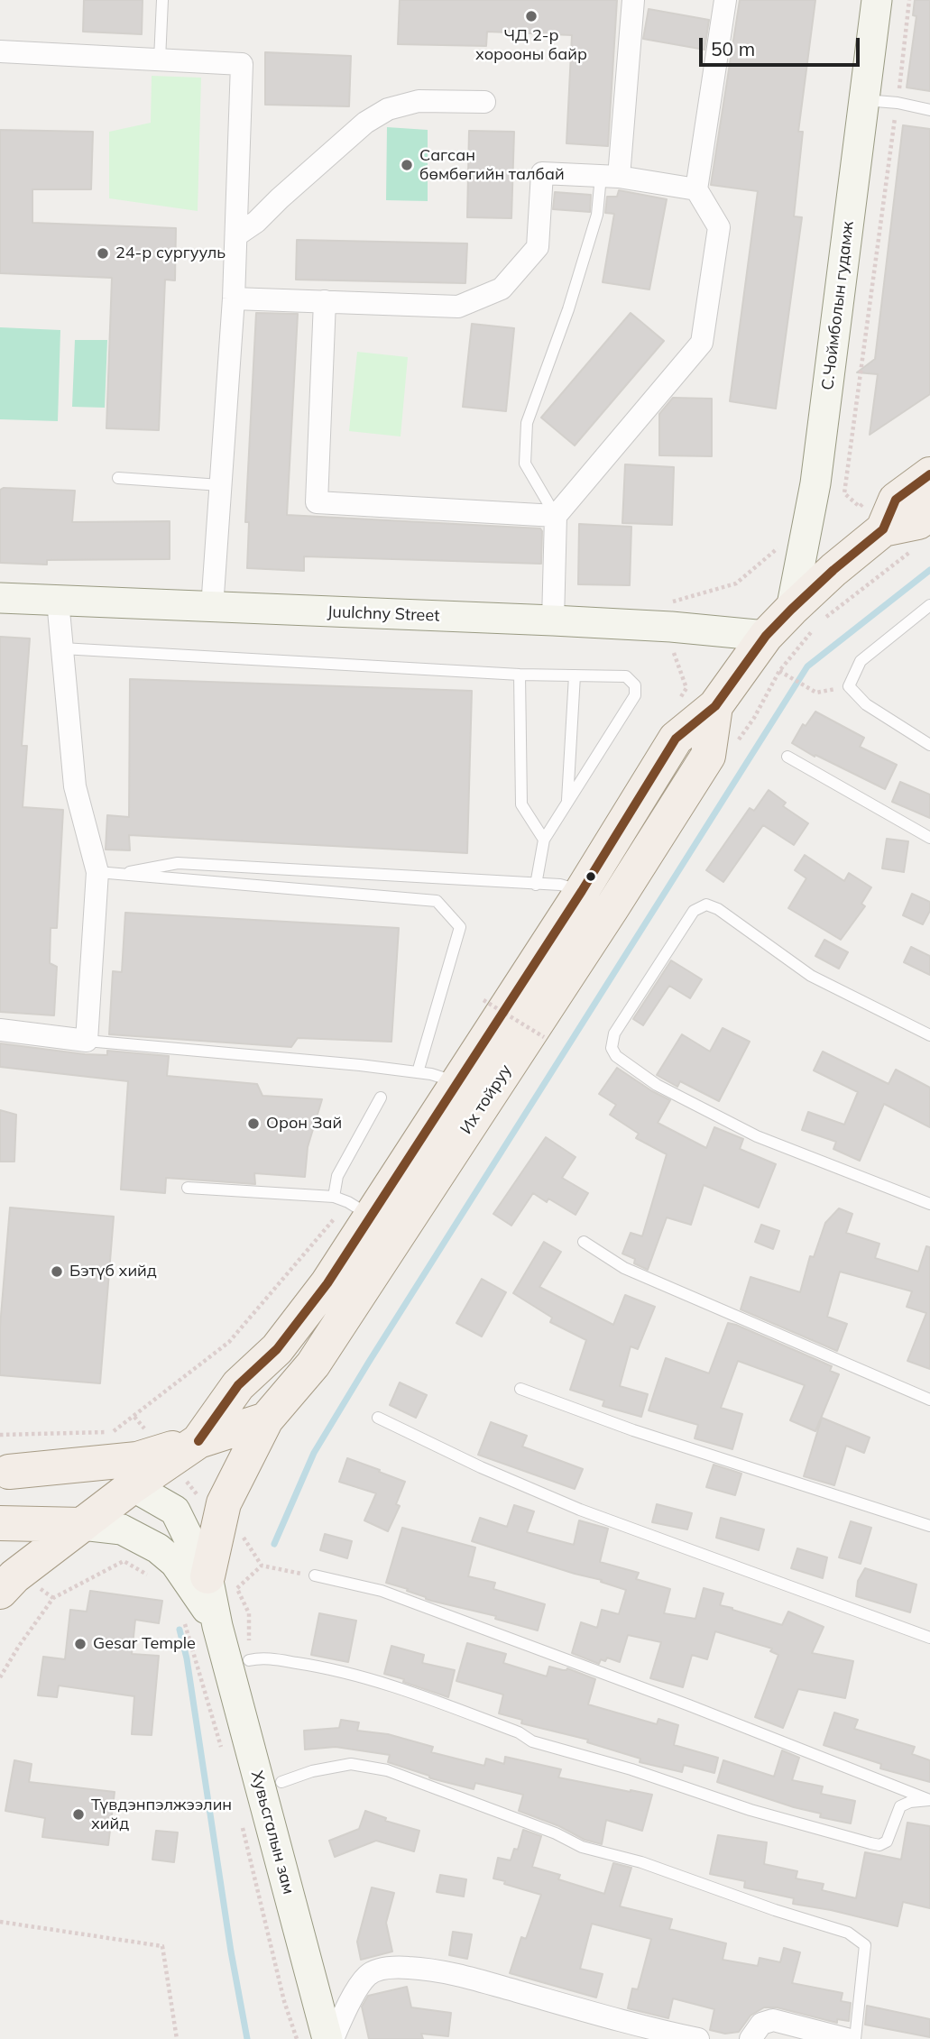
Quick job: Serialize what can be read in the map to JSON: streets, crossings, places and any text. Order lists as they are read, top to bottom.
{
  "streets": {
    "main road": [
      "С.Чоймболын гудамж",
      "Juulchny Street",
      "Их тойруу",
      "Хувьсгалын зам"
    ]
  },
  "crossings": [
    ["С.Чоймболын гудамж", "Их тойруу"],
    ["Juulchny Street", "Их тойруу"],
    ["Их тойруу", "Хувьсгалын зам"]
  ],
  "places": [
    "ЧД 2-р хорооны байр",
    "Сагсан бөмбөгийн талбай",
    "24-р сургууль",
    "Орон Зай",
    "Бэтүб хийд",
    "Gesar Temple",
    "Түвдэнпэлжээлин хийд"
  ],
  "scale_bar": "50 m"
}
